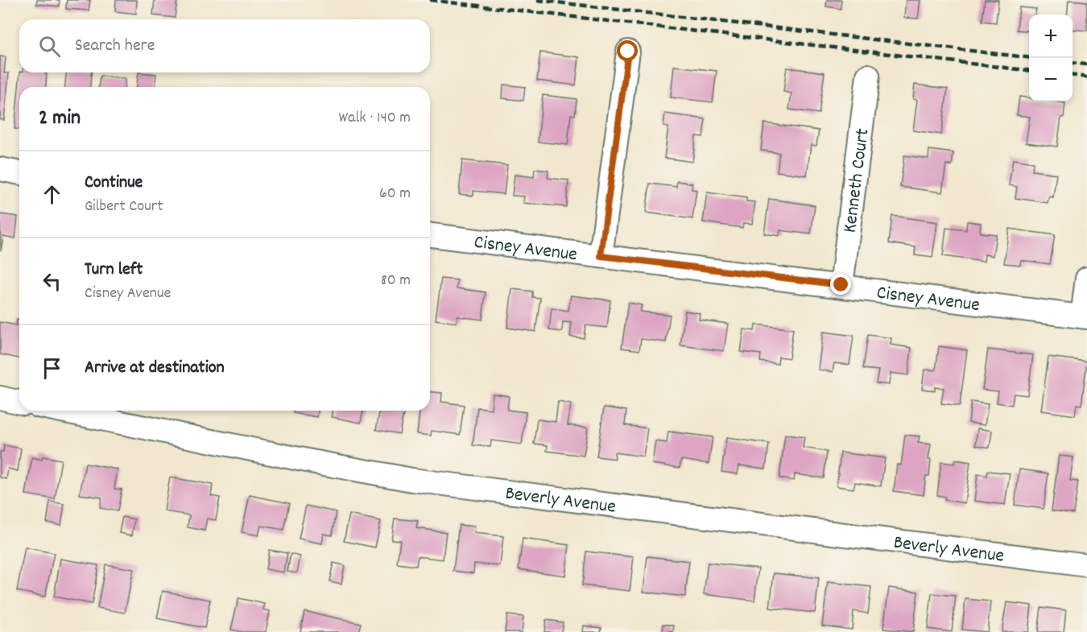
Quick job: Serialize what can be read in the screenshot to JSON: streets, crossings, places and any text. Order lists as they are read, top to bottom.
{
  "streets": {
    "street": ["Kenneth Court", "Cisney Avenue", "Beverly Avenue"]
  },
  "crossings": [
    ["Kenneth Court", "Cisney Avenue"]
  ],
  "page": {
    "map_buttons": ["+", "−"],
    "search": "Search here",
    "heading": ["2 min", "Walk · 140 m"],
    "list": [
      ["Continue", "Gilbert Court", "60 m"],
      ["Turn left", "Cisney Avenue", "80 m"],
      "Arrive at destination"
    ]
  }
}
